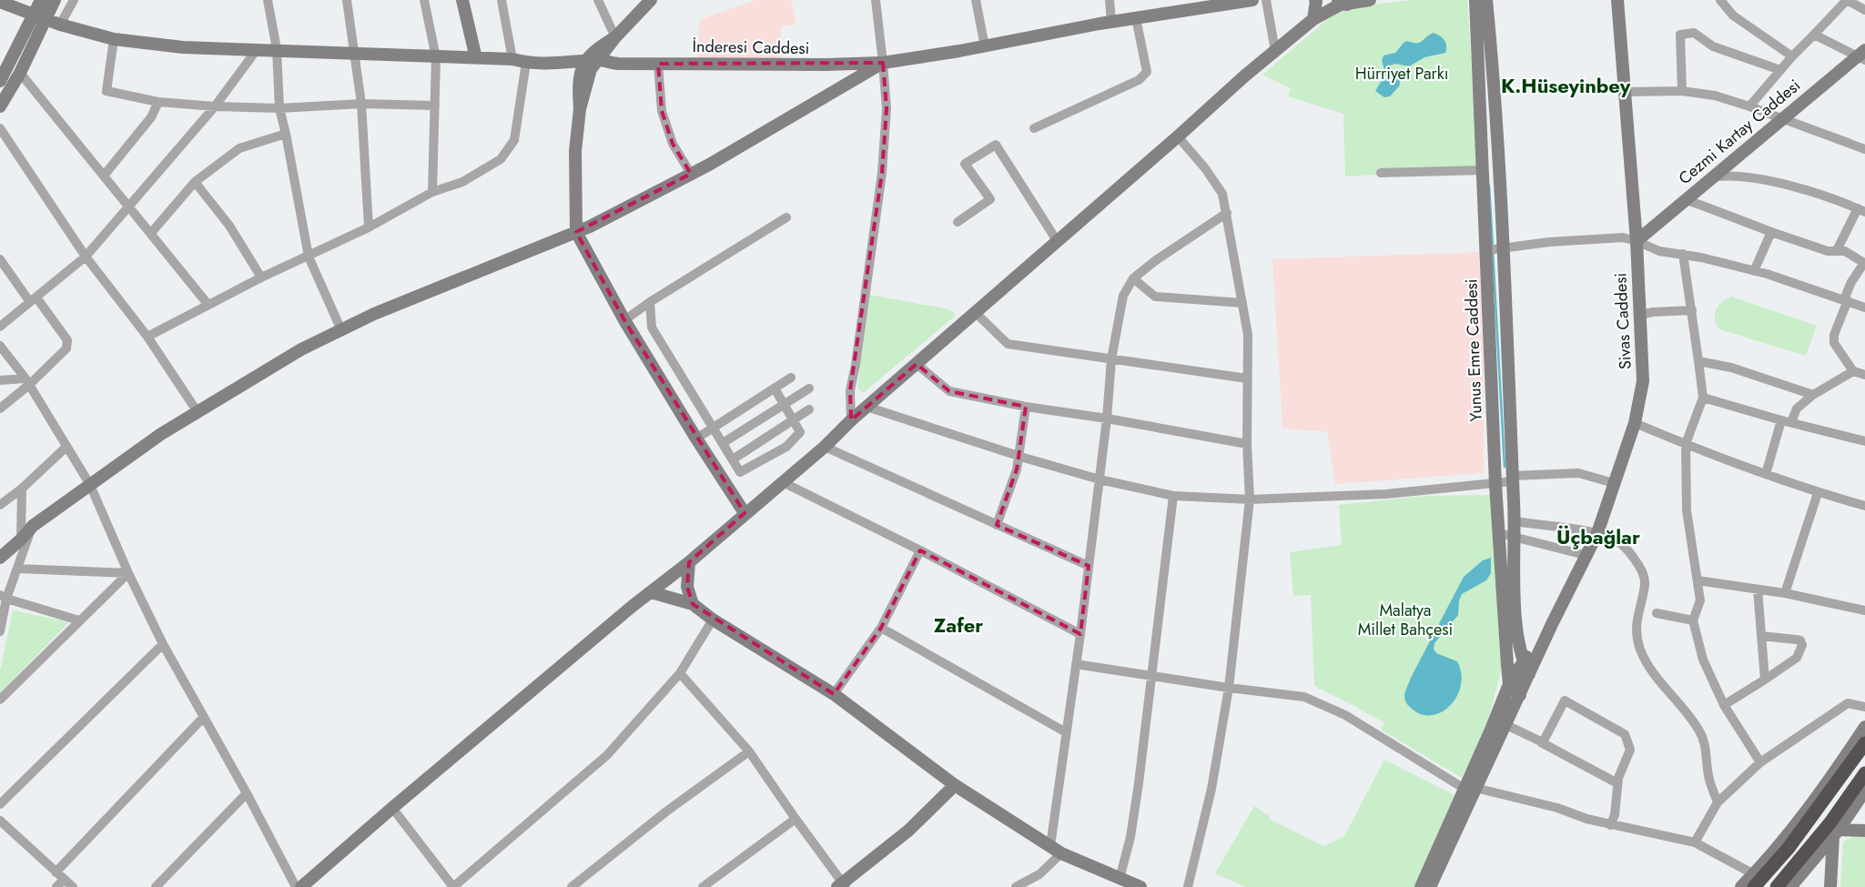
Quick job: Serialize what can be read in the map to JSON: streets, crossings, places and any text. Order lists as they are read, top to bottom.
{
  "streets": {
    "main road": [
      "İnderesi Caddesi",
      "Cezmi Kartay Caddesi",
      "Sivas Caddesi",
      "Yunus Emre Caddesi"
    ]
  },
  "crossings": [
    ["Cezmi Kartay Caddesi", "Sivas Caddesi"]
  ],
  "districts": ["K.Hüseyinbey", "Üçbağlar", "Zafer"],
  "parks": ["Hürriyet Parkı", "Malatya Millet Bahçesi"]
}
